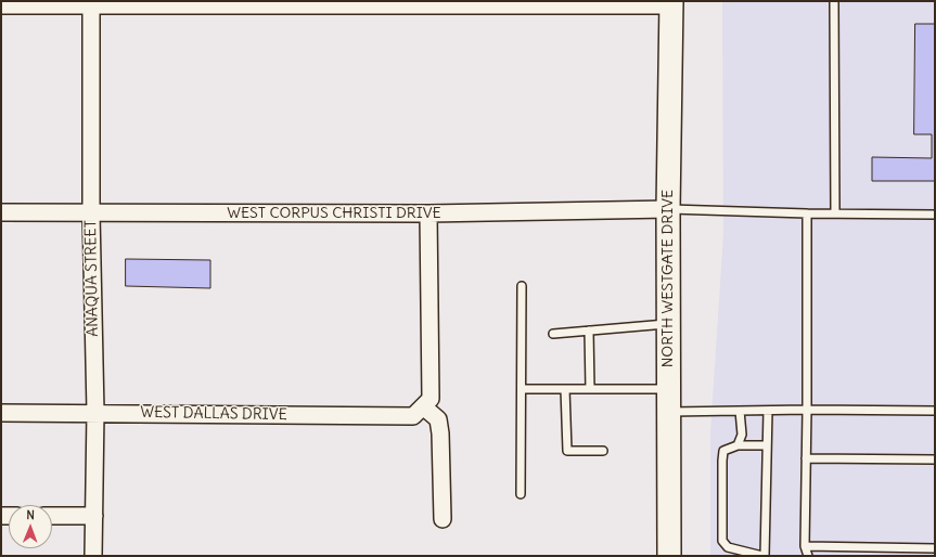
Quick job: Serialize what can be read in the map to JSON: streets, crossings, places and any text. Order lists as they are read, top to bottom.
{
  "streets": {
    "street": [
      "WEST CORPUS CHRISTI DRIVE",
      "ANAQUA STREET",
      "NORTH WESTGATE DRIVE",
      "WEST DALLAS DRIVE"
    ]
  },
  "crossings": [
    ["WEST CORPUS CHRISTI DRIVE", "ANAQUA STREET"],
    ["WEST CORPUS CHRISTI DRIVE", "NORTH WESTGATE DRIVE"],
    ["ANAQUA STREET", "WEST DALLAS DRIVE"]
  ],
  "north": "top"
}
